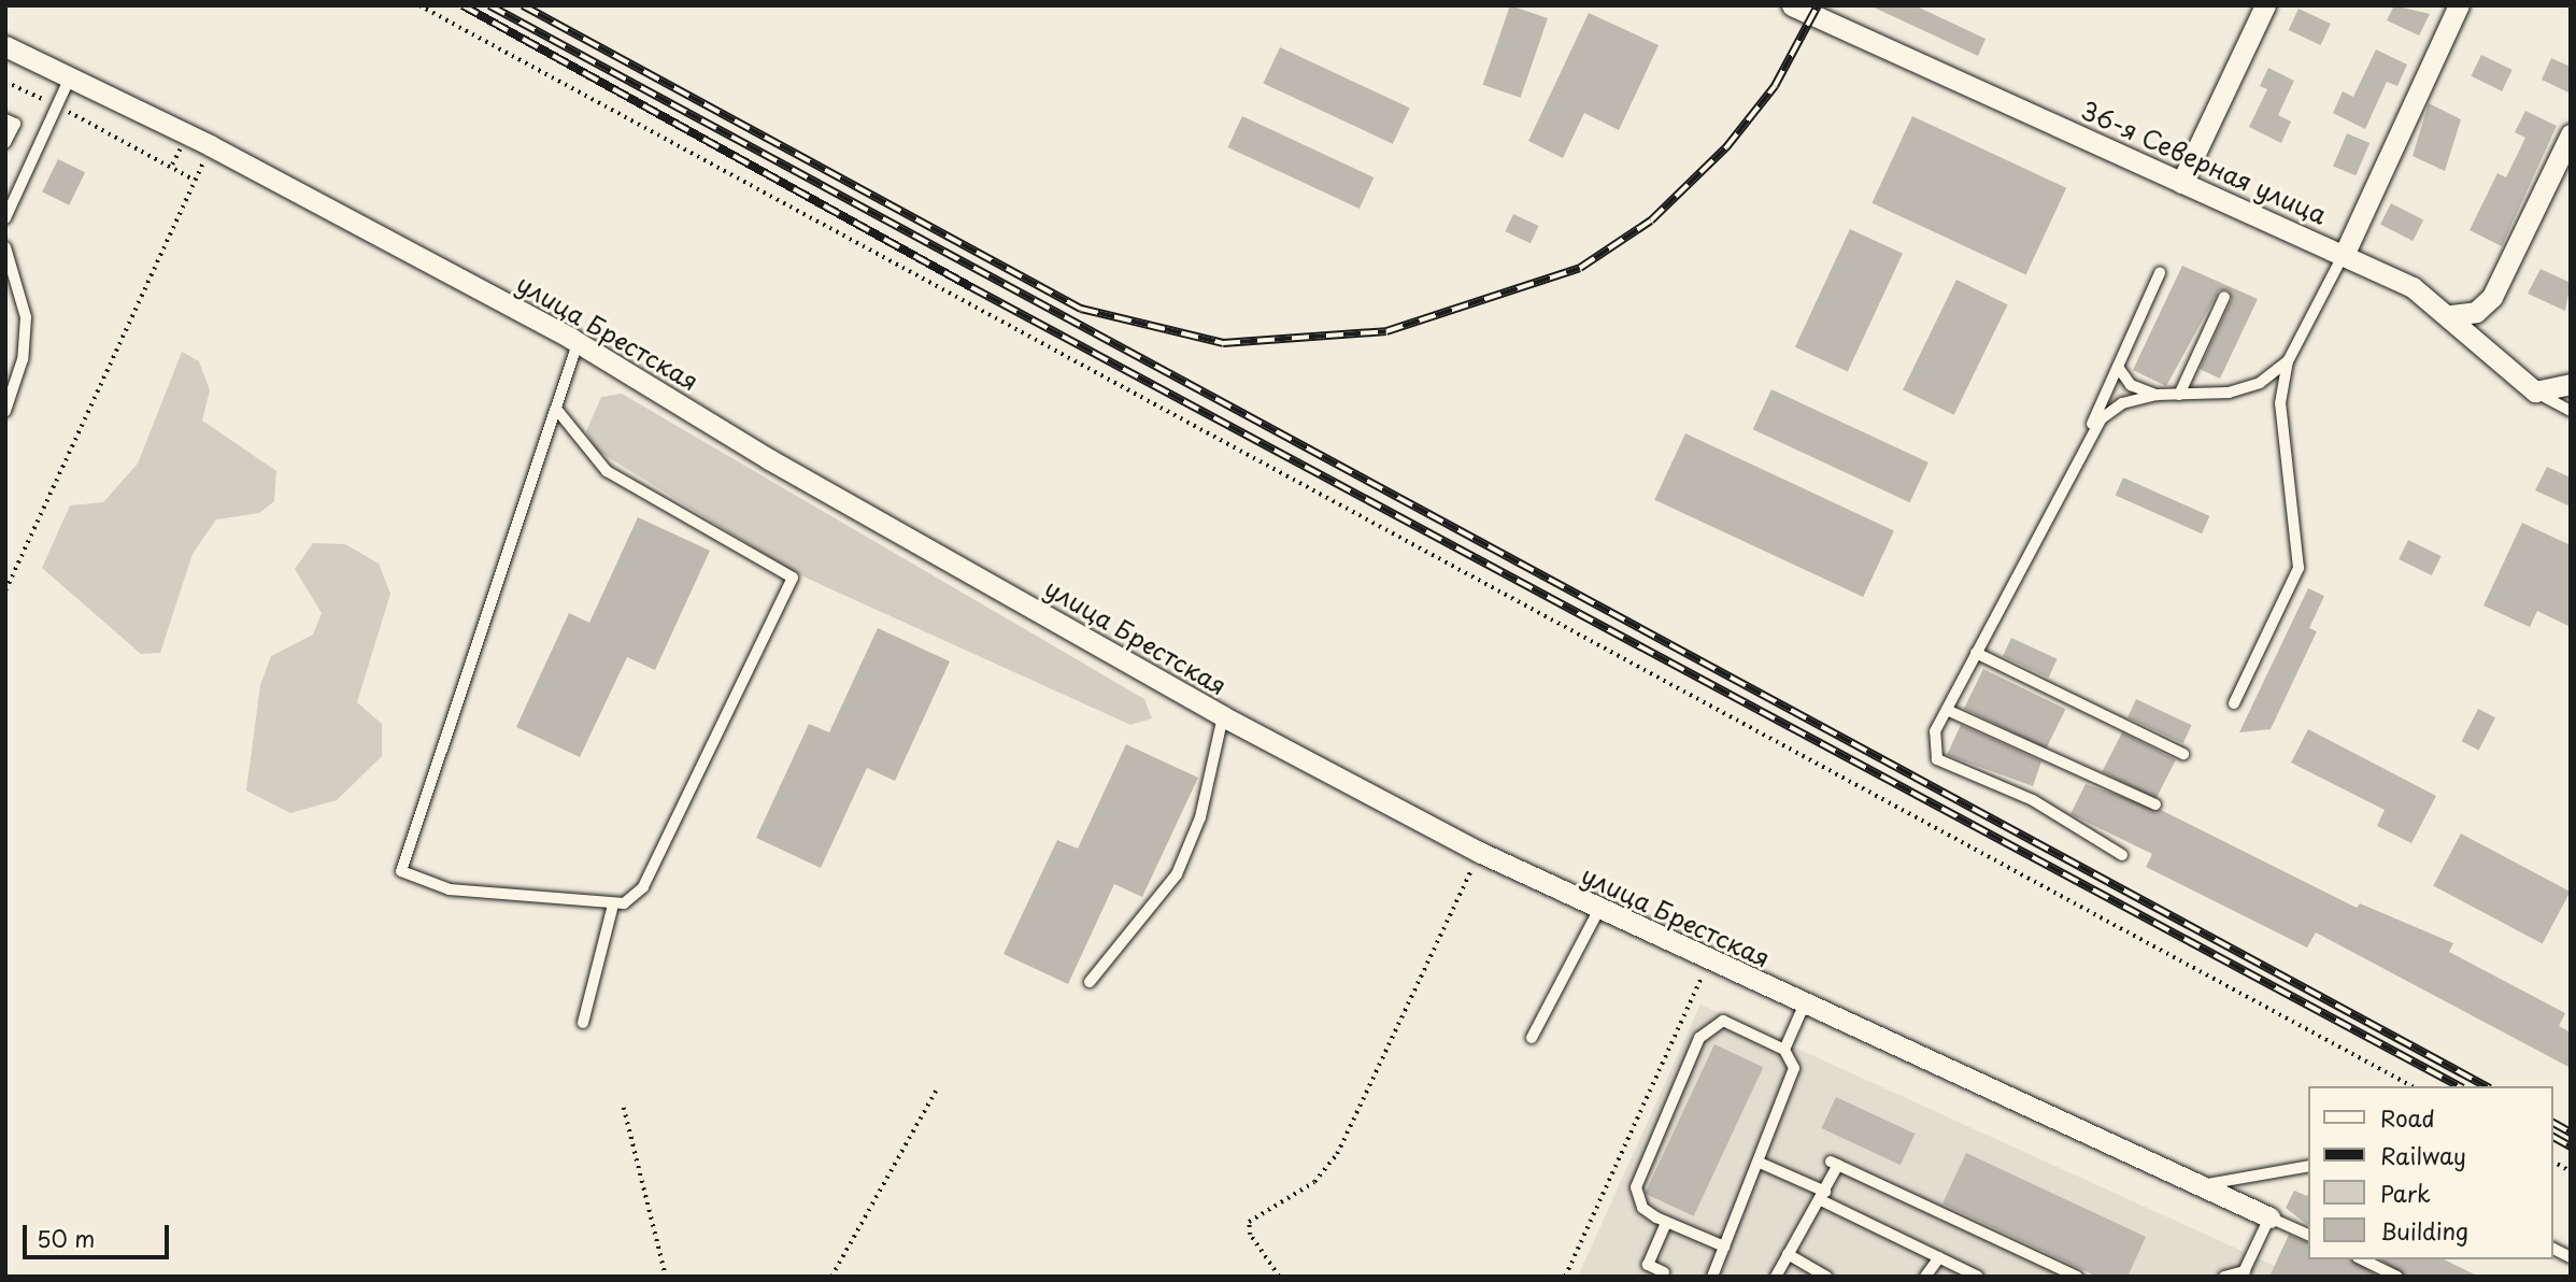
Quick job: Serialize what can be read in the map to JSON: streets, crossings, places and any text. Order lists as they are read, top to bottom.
{
  "streets": {
    "street": ["36-я Северная улица", "улица Брестская"]
  },
  "legend": [
    "Road",
    "Railway",
    "Park",
    "Building"
  ],
  "scale_bar": "50 m"
}
